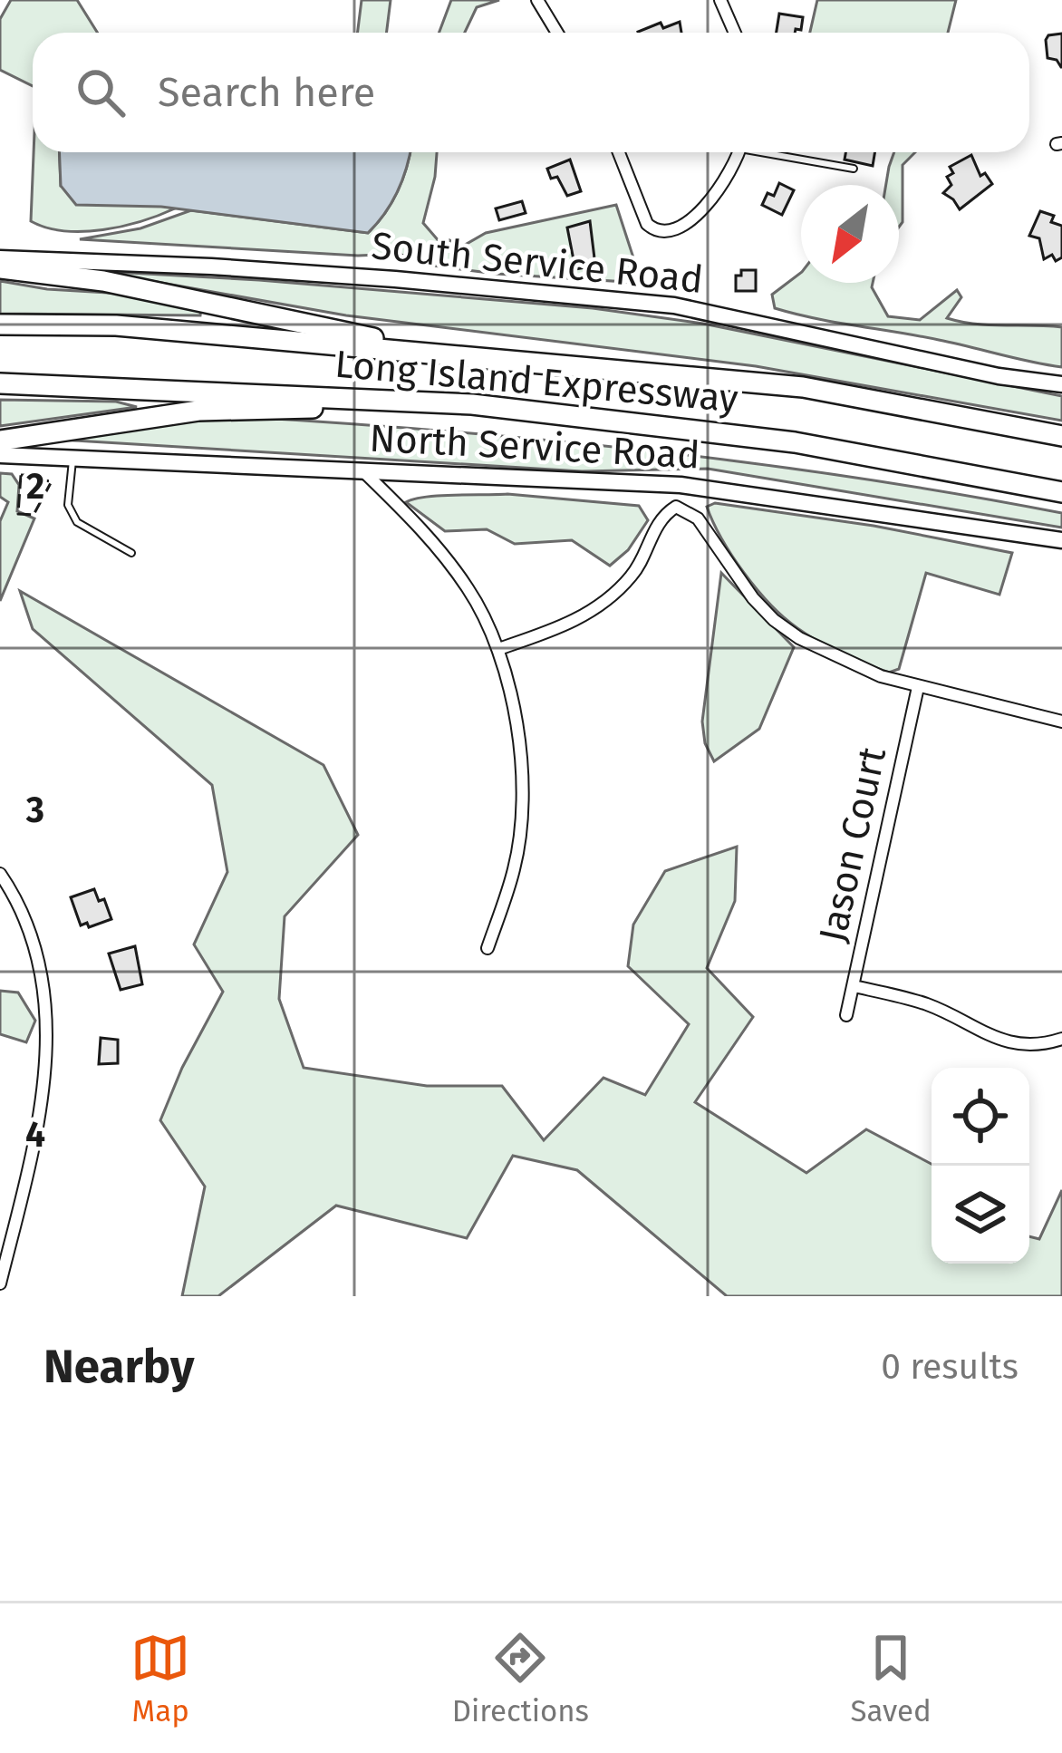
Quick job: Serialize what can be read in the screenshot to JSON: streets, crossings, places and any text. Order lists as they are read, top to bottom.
{
  "streets": {
    "highway": ["Long Island Expressway"],
    "main road": ["South Service Road", "North Service Road"],
    "street": ["Jason Court"]
  },
  "north": "bottom left",
  "page": {
    "search": "Search here",
    "heading": ["Nearby", "0 results"],
    "nav": ["Map", "Directions", "Saved"]
  },
  "grid": {
    "rows": ["2", "3", "4"]
  }
}
